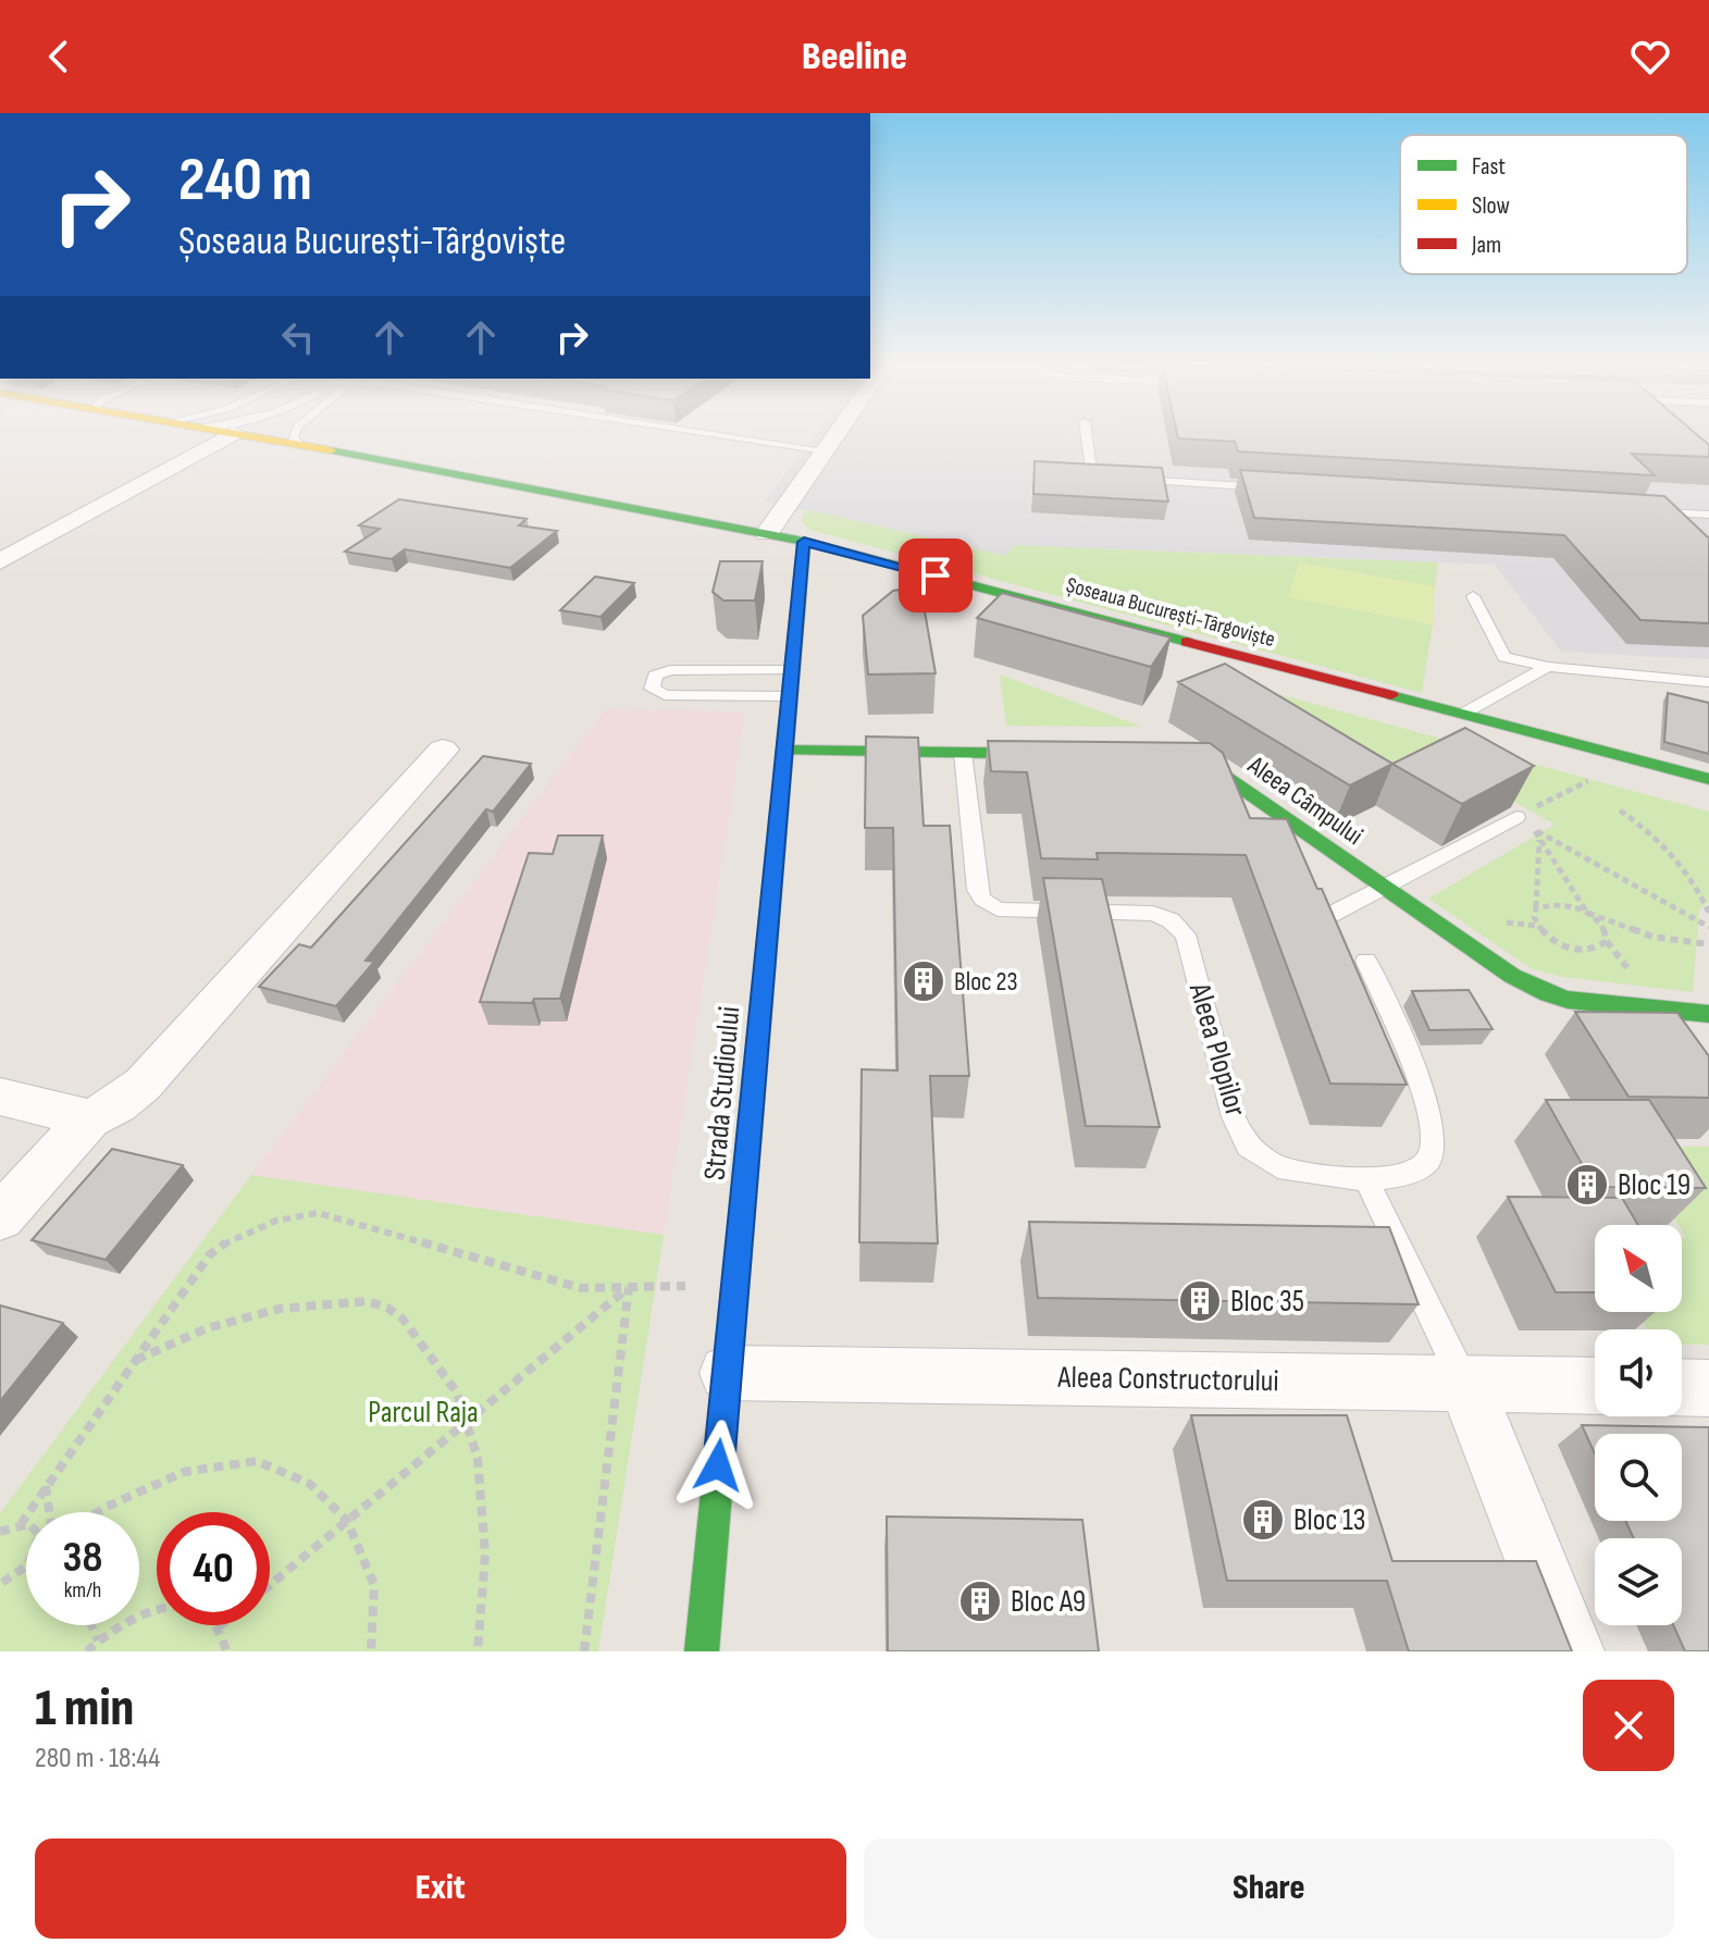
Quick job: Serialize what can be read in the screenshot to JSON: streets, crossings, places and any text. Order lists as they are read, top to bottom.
{
  "streets": {
    "main road": ["Șoseaua București-Târgoviște", "Aleea Câmpului", "Strada Studioului"],
    "street": ["Aleea Constructorului"],
    "lane": ["Aleea Plopilor"]
  },
  "crossings": [
    ["Șoseaua București-Târgoviște", "Strada Studioului"],
    ["Strada Studioului", "Aleea Constructorului"]
  ],
  "parks": ["Parcul Raja"],
  "places": {
    "building": [
      "Bloc 23",
      "Bloc 19",
      "Bloc 35",
      "Bloc 13",
      "Bloc A9"
    ]
  },
  "legend": ["Fast", "Slow", "Jam"],
  "north": "top left",
  "page": {
    "header": "Beeline",
    "turn": ["240 m", "Șoseaua București-Târgoviște"],
    "speed": "38 km/h",
    "limit": "40",
    "heading": ["1 min", "280 m · 18:44"],
    "buttons": ["Exit", "Share"]
  }
}
